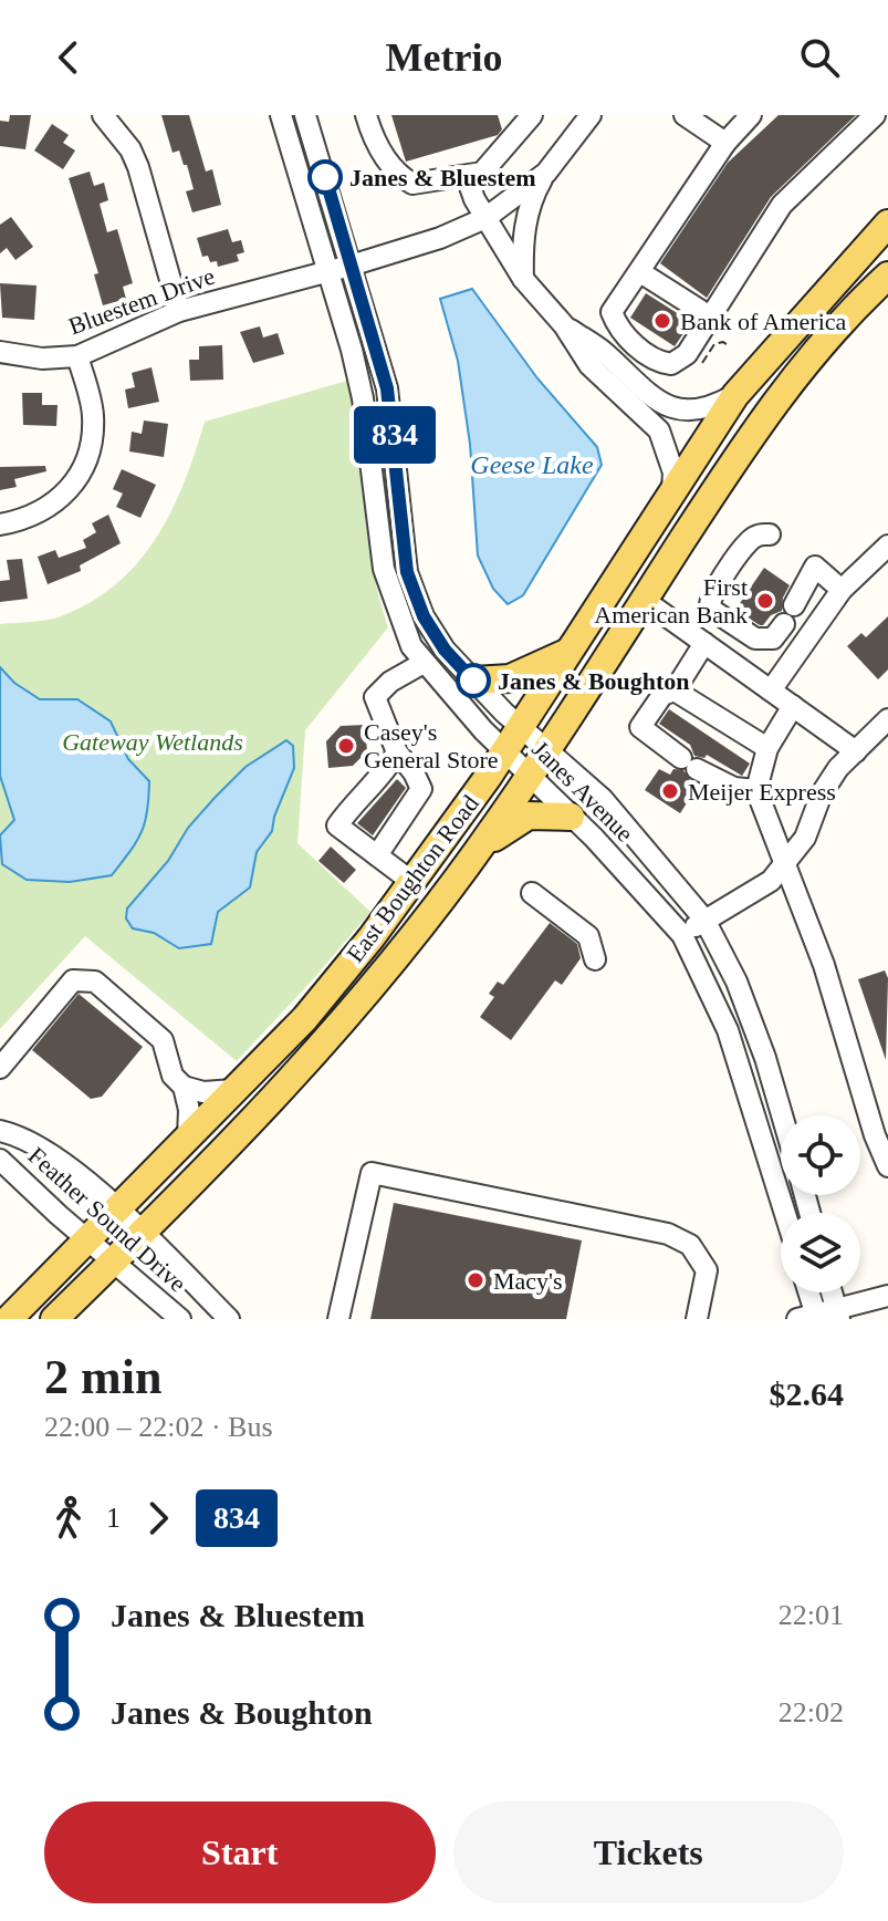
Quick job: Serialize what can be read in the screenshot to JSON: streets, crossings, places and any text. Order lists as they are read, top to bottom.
{
  "streets": {
    "main road": ["East Boughton Road"],
    "street": ["Bluestem Drive", "Janes Avenue", "Feather Sound Drive"]
  },
  "crossings": [
    ["Bluestem Drive", "Janes Avenue"],
    ["Janes Avenue", "East Boughton Road"],
    ["East Boughton Road", "Feather Sound Drive"]
  ],
  "water": ["Geese Lake"],
  "parks": ["Gateway Wetlands"],
  "places": [
    "Janes & Bluestem",
    "Bank of America",
    "First American Bank",
    "Janes & Boughton",
    "Casey's General Store",
    "Meijer Express",
    "Macy's"
  ],
  "lines": ["bus line 834"],
  "page": {
    "header": "Metrio",
    "on_map": "834",
    "heading": ["2 min", "22:00 – 22:02 · Bus", "$2.64"],
    "legs": ["1", "834"],
    "list": [
      {
        "name": "Janes & Bluestem",
        "value": "22:01"
      },
      {
        "name": "Janes & Boughton",
        "value": "22:02"
      }
    ],
    "buttons": ["Start", "Tickets"]
  }
}
